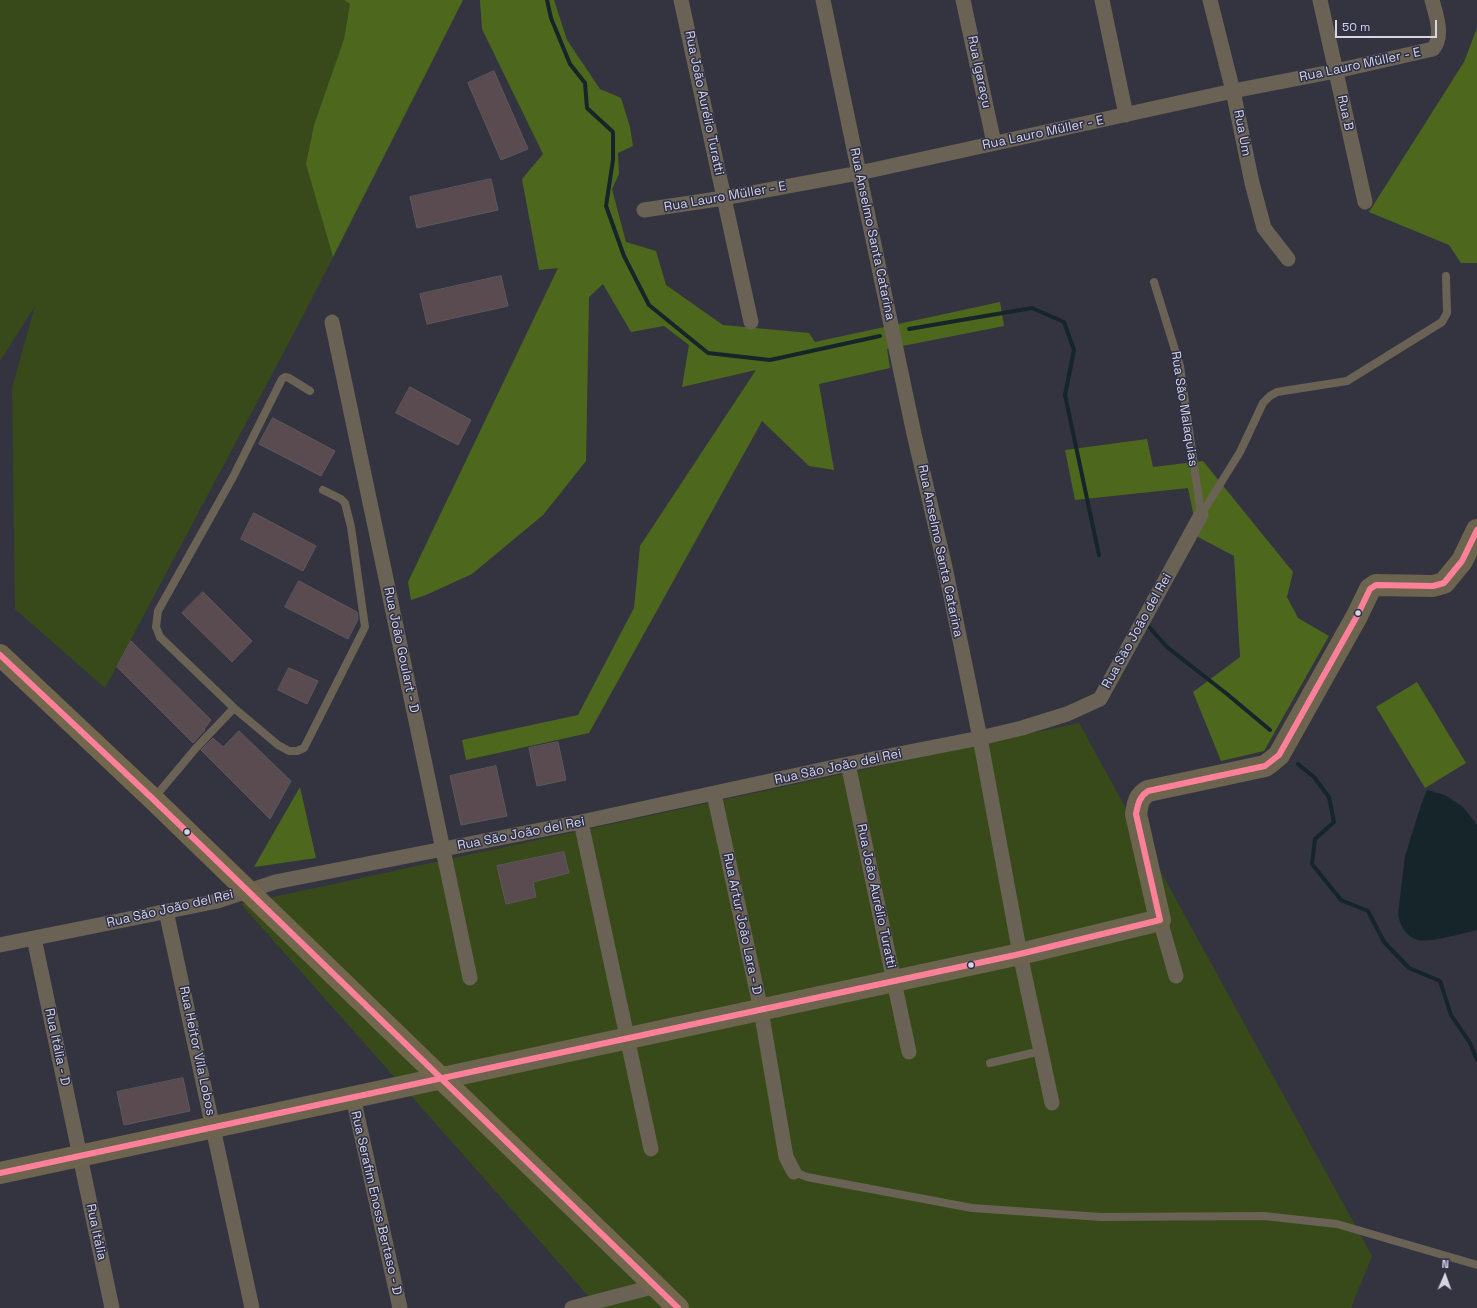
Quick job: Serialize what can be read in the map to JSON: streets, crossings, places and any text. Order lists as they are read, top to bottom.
{
  "streets": {
    "street": [
      "Rua Lauro Müller - E",
      "Rua Igaraçu",
      "Rua João Aurélio Turatti",
      "Rua B",
      "Rua Um",
      "Rua Anselmo Santa Catarina",
      "Rua São João del Rei",
      "Rua João Goulart - D",
      "Rua Artur João Lara - D",
      "Rua Itália - D",
      "Rua Heitor Vila Lobos",
      "Rua Serafim Enoss Bertaso - D",
      "Rua Itália"
    ],
    "lane": ["Rua São Malaquias"]
  },
  "crossings": [
    ["Rua Lauro Müller - E", "Rua Igaraçu"],
    ["Rua Lauro Müller - E", "Rua João Aurélio Turatti"],
    ["Rua Lauro Müller - E", "Rua B"],
    ["Rua Lauro Müller - E", "Rua Um"],
    ["Rua Lauro Müller - E", "Rua Anselmo Santa Catarina"],
    ["Rua João Aurélio Turatti", "Rua São João del Rei"],
    ["Rua Anselmo Santa Catarina", "Rua São João del Rei"],
    ["Rua São Malaquias", "Rua São João del Rei"],
    ["Rua São João del Rei", "Rua João Goulart - D"],
    ["Rua São João del Rei", "Rua Artur João Lara - D"],
    ["Rua São João del Rei", "Rua Itália - D"],
    ["Rua São João del Rei", "Rua Heitor Vila Lobos"],
    ["Rua Itália - D", "Rua Itália"]
  ],
  "scale_bar": "50 m",
  "north": "top"
}
